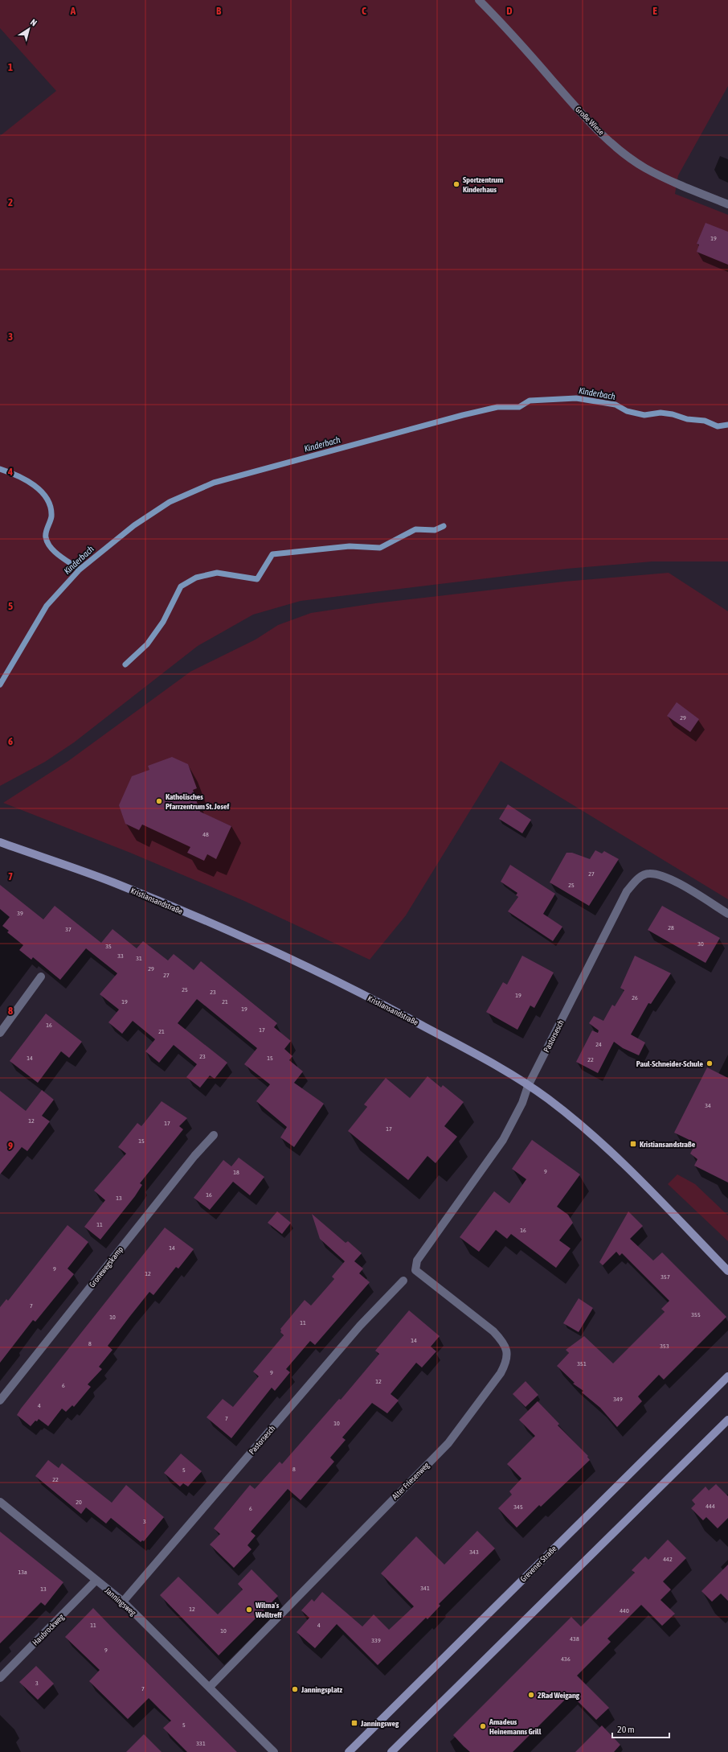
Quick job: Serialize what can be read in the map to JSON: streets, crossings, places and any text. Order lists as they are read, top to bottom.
{
  "streets": {
    "main road": ["Kristiansandstraße", "Grevener Straße"],
    "street": [
      "Große Wiese",
      "Pastorsesch",
      "Gronewegskamp",
      "Alter Friesenweg",
      "Janningsweg",
      "Haubrockweg"
    ]
  },
  "crossings": [
    ["Kristiansandstraße", "Pastorsesch"],
    ["Pastorsesch", "Alter Friesenweg"],
    ["Pastorsesch", "Janningsweg"],
    ["Alter Friesenweg", "Janningsweg"],
    ["Janningsweg", "Haubrockweg"]
  ],
  "water": ["Kinderbach"],
  "places": {
    "other": [
      "Sportzentrum Kinderhaus",
      "Katholisches Pfarrzentrum St. Josef",
      "Paul-Schneider-Schule",
      "Wilma's Wolltreff",
      "Janningsplatz",
      "2Rad Weigang",
      "Amadeus Heinemanns Grill"
    ],
    "transit": ["Kristiansandstraße", "Janningsweg"]
  },
  "house_numbers": [
    "19",
    "29",
    "48",
    "27",
    "25",
    "39",
    "28",
    "37",
    "30",
    "35",
    "33",
    "31",
    "29",
    "27",
    "25",
    "23",
    "19",
    "26",
    "19",
    "21",
    "19",
    "16",
    "17",
    "21",
    "24",
    "23",
    "14",
    "15",
    "22",
    "34",
    "12",
    "17",
    "17",
    "15",
    "9",
    "18",
    "16",
    "13",
    "11",
    "16",
    "14",
    "9",
    "12",
    "357",
    "7",
    "355",
    "10",
    "11",
    "14",
    "8",
    "353",
    "351",
    "9",
    "12",
    "6",
    "349",
    "4",
    "7",
    "10",
    "8",
    "5",
    "22",
    "20",
    "444",
    "345",
    "6",
    "3",
    "343",
    "442",
    "13a",
    "341",
    "13",
    "12",
    "440",
    "11",
    "4",
    "10",
    "438",
    "339",
    "9",
    "436",
    "3",
    "7",
    "5",
    "331"
  ],
  "scale_bar": "20 m",
  "north": "top right",
  "grid": {
    "columns": [
      "A",
      "B",
      "C",
      "D",
      "E"
    ],
    "rows": [
      "1",
      "2",
      "3",
      "4",
      "5",
      "6",
      "7",
      "8",
      "9"
    ]
  }
}
